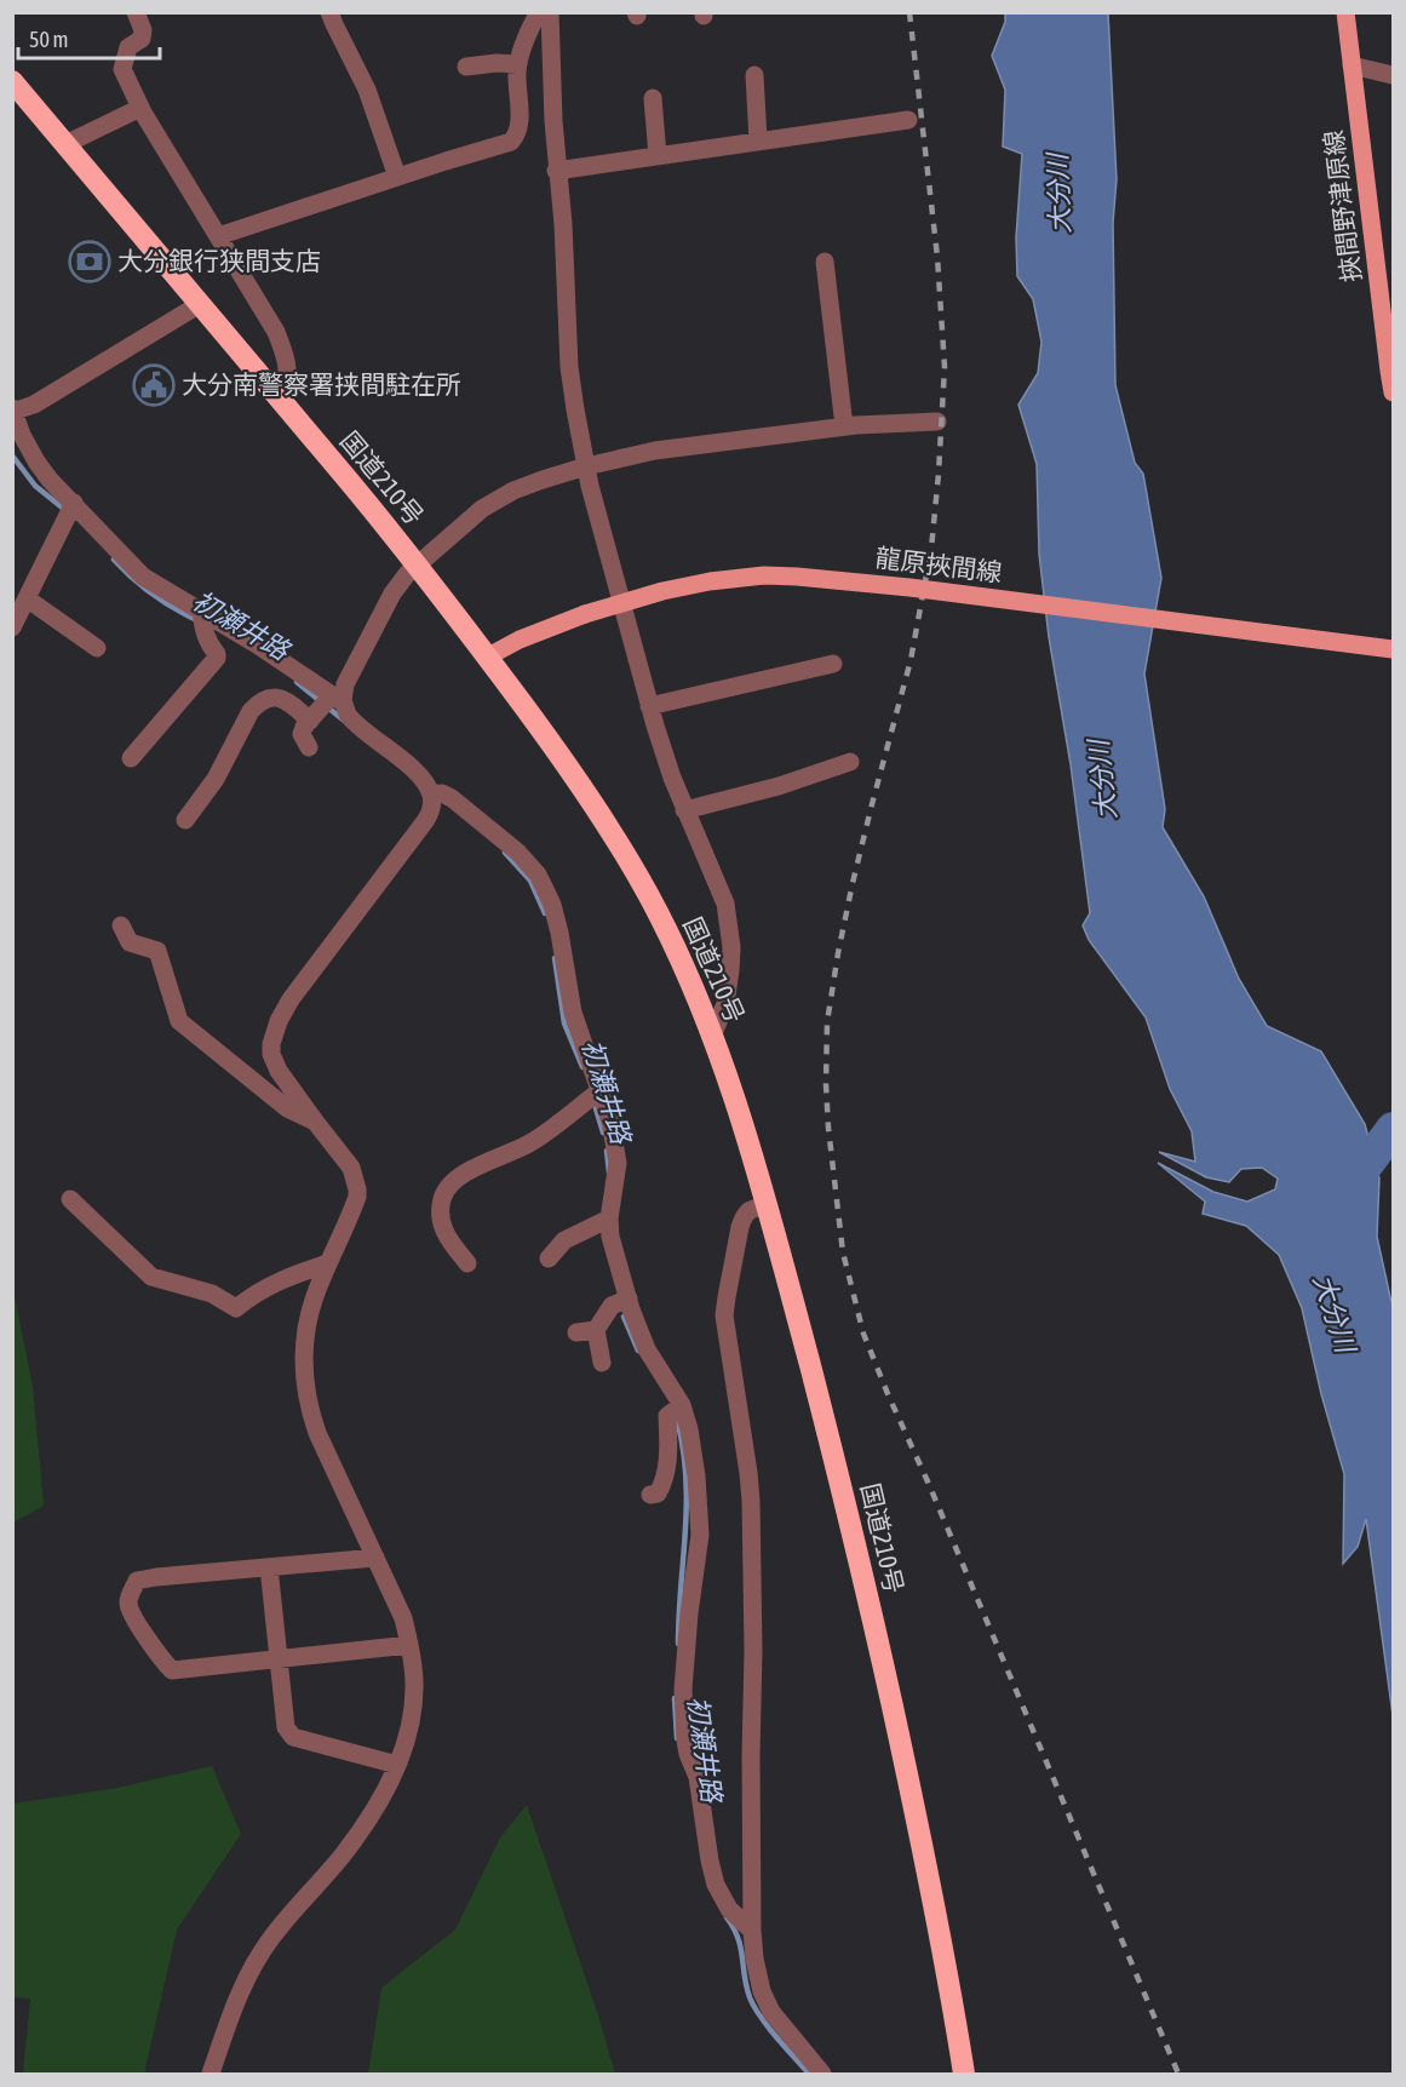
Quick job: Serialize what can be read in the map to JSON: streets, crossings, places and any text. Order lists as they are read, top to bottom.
{
  "streets": {
    "highway": ["国道210号"],
    "main road": ["挾間野津原線", "龍原挾間線"]
  },
  "crossings": [
    ["国道210号", "龍原挾間線"]
  ],
  "water": ["大分川", "初瀬井路"],
  "places": {
    "bank": ["大分銀行狭間支店"],
    "public building": ["大分南警察署挟間駐在所"]
  },
  "scale_bar": "50 m"
}
